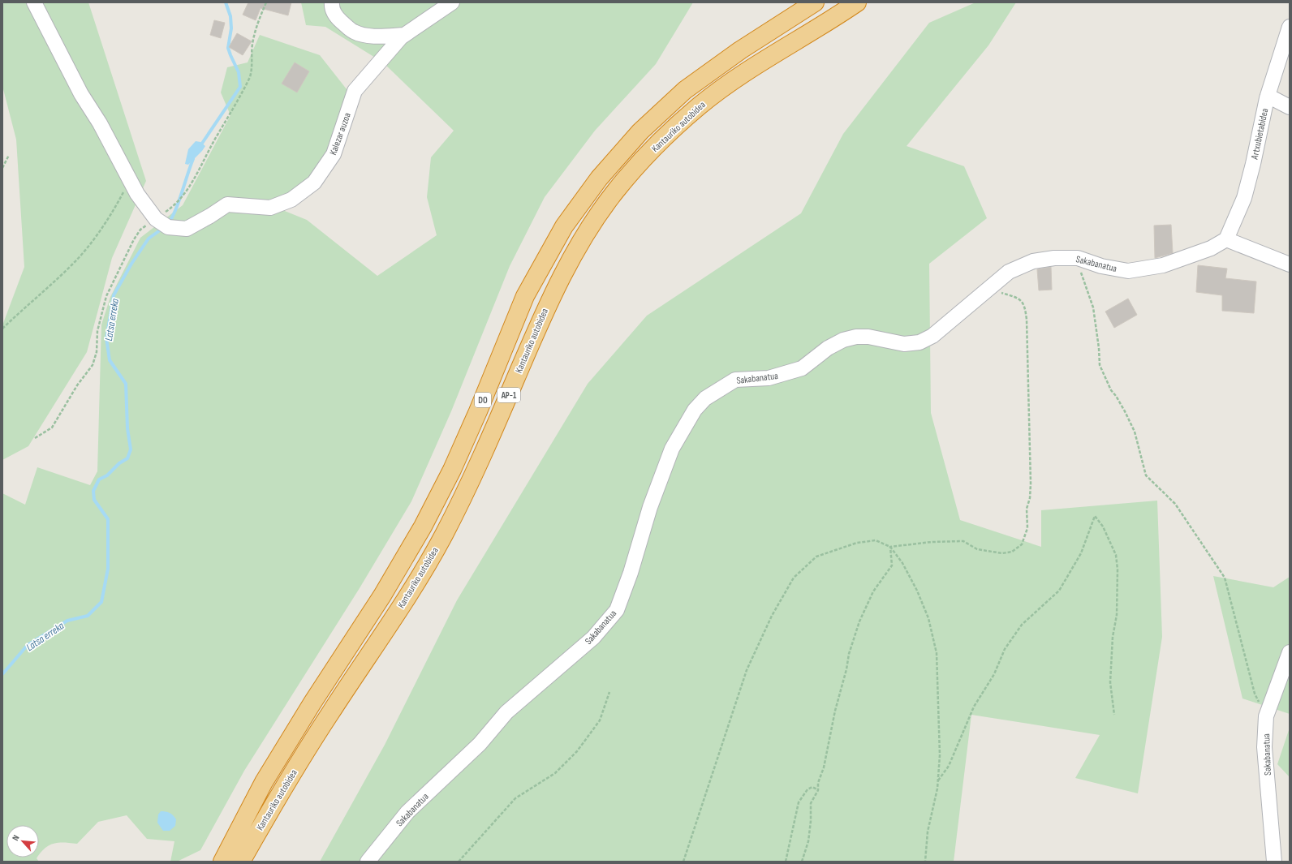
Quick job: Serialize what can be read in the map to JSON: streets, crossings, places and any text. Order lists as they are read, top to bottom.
{
  "streets": {
    "highway": ["Kantauriko autobidea", "AP-1", "DO"],
    "street": ["Kalezar auzoa", "Artxubietabidea", "Sakabanatua"]
  },
  "crossings": [
    ["Artxubietabidea", "Sakabanatua"]
  ],
  "water": ["Latsa erreka"],
  "north": "top left"
}
